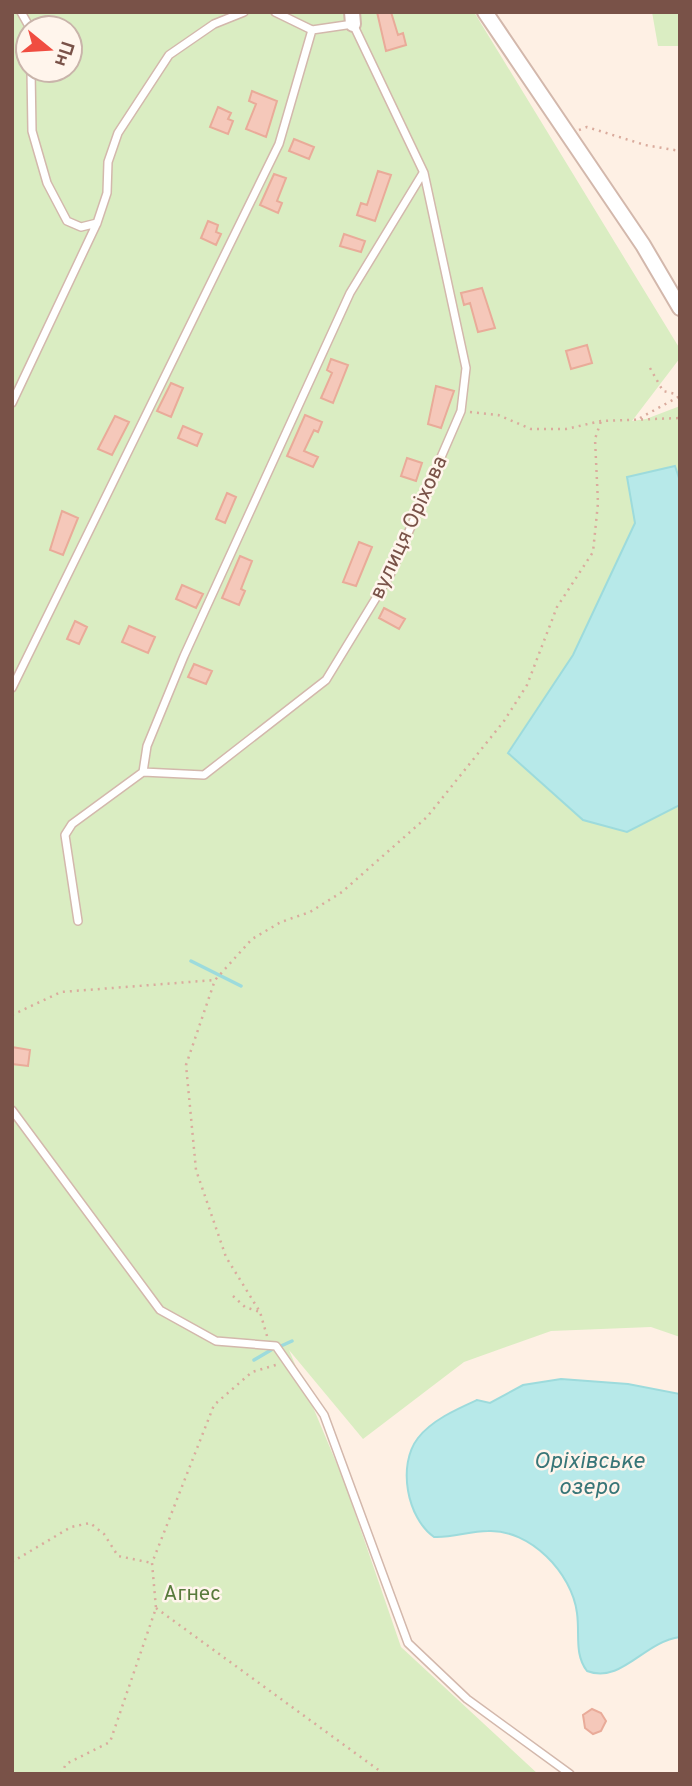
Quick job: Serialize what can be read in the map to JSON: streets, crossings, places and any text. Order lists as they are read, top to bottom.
{
  "streets": {
    "lane": ["вулиця Оріхова"]
  },
  "water": ["Оріхівське озеро"],
  "parks": ["Агнес"],
  "north": "right"
}
